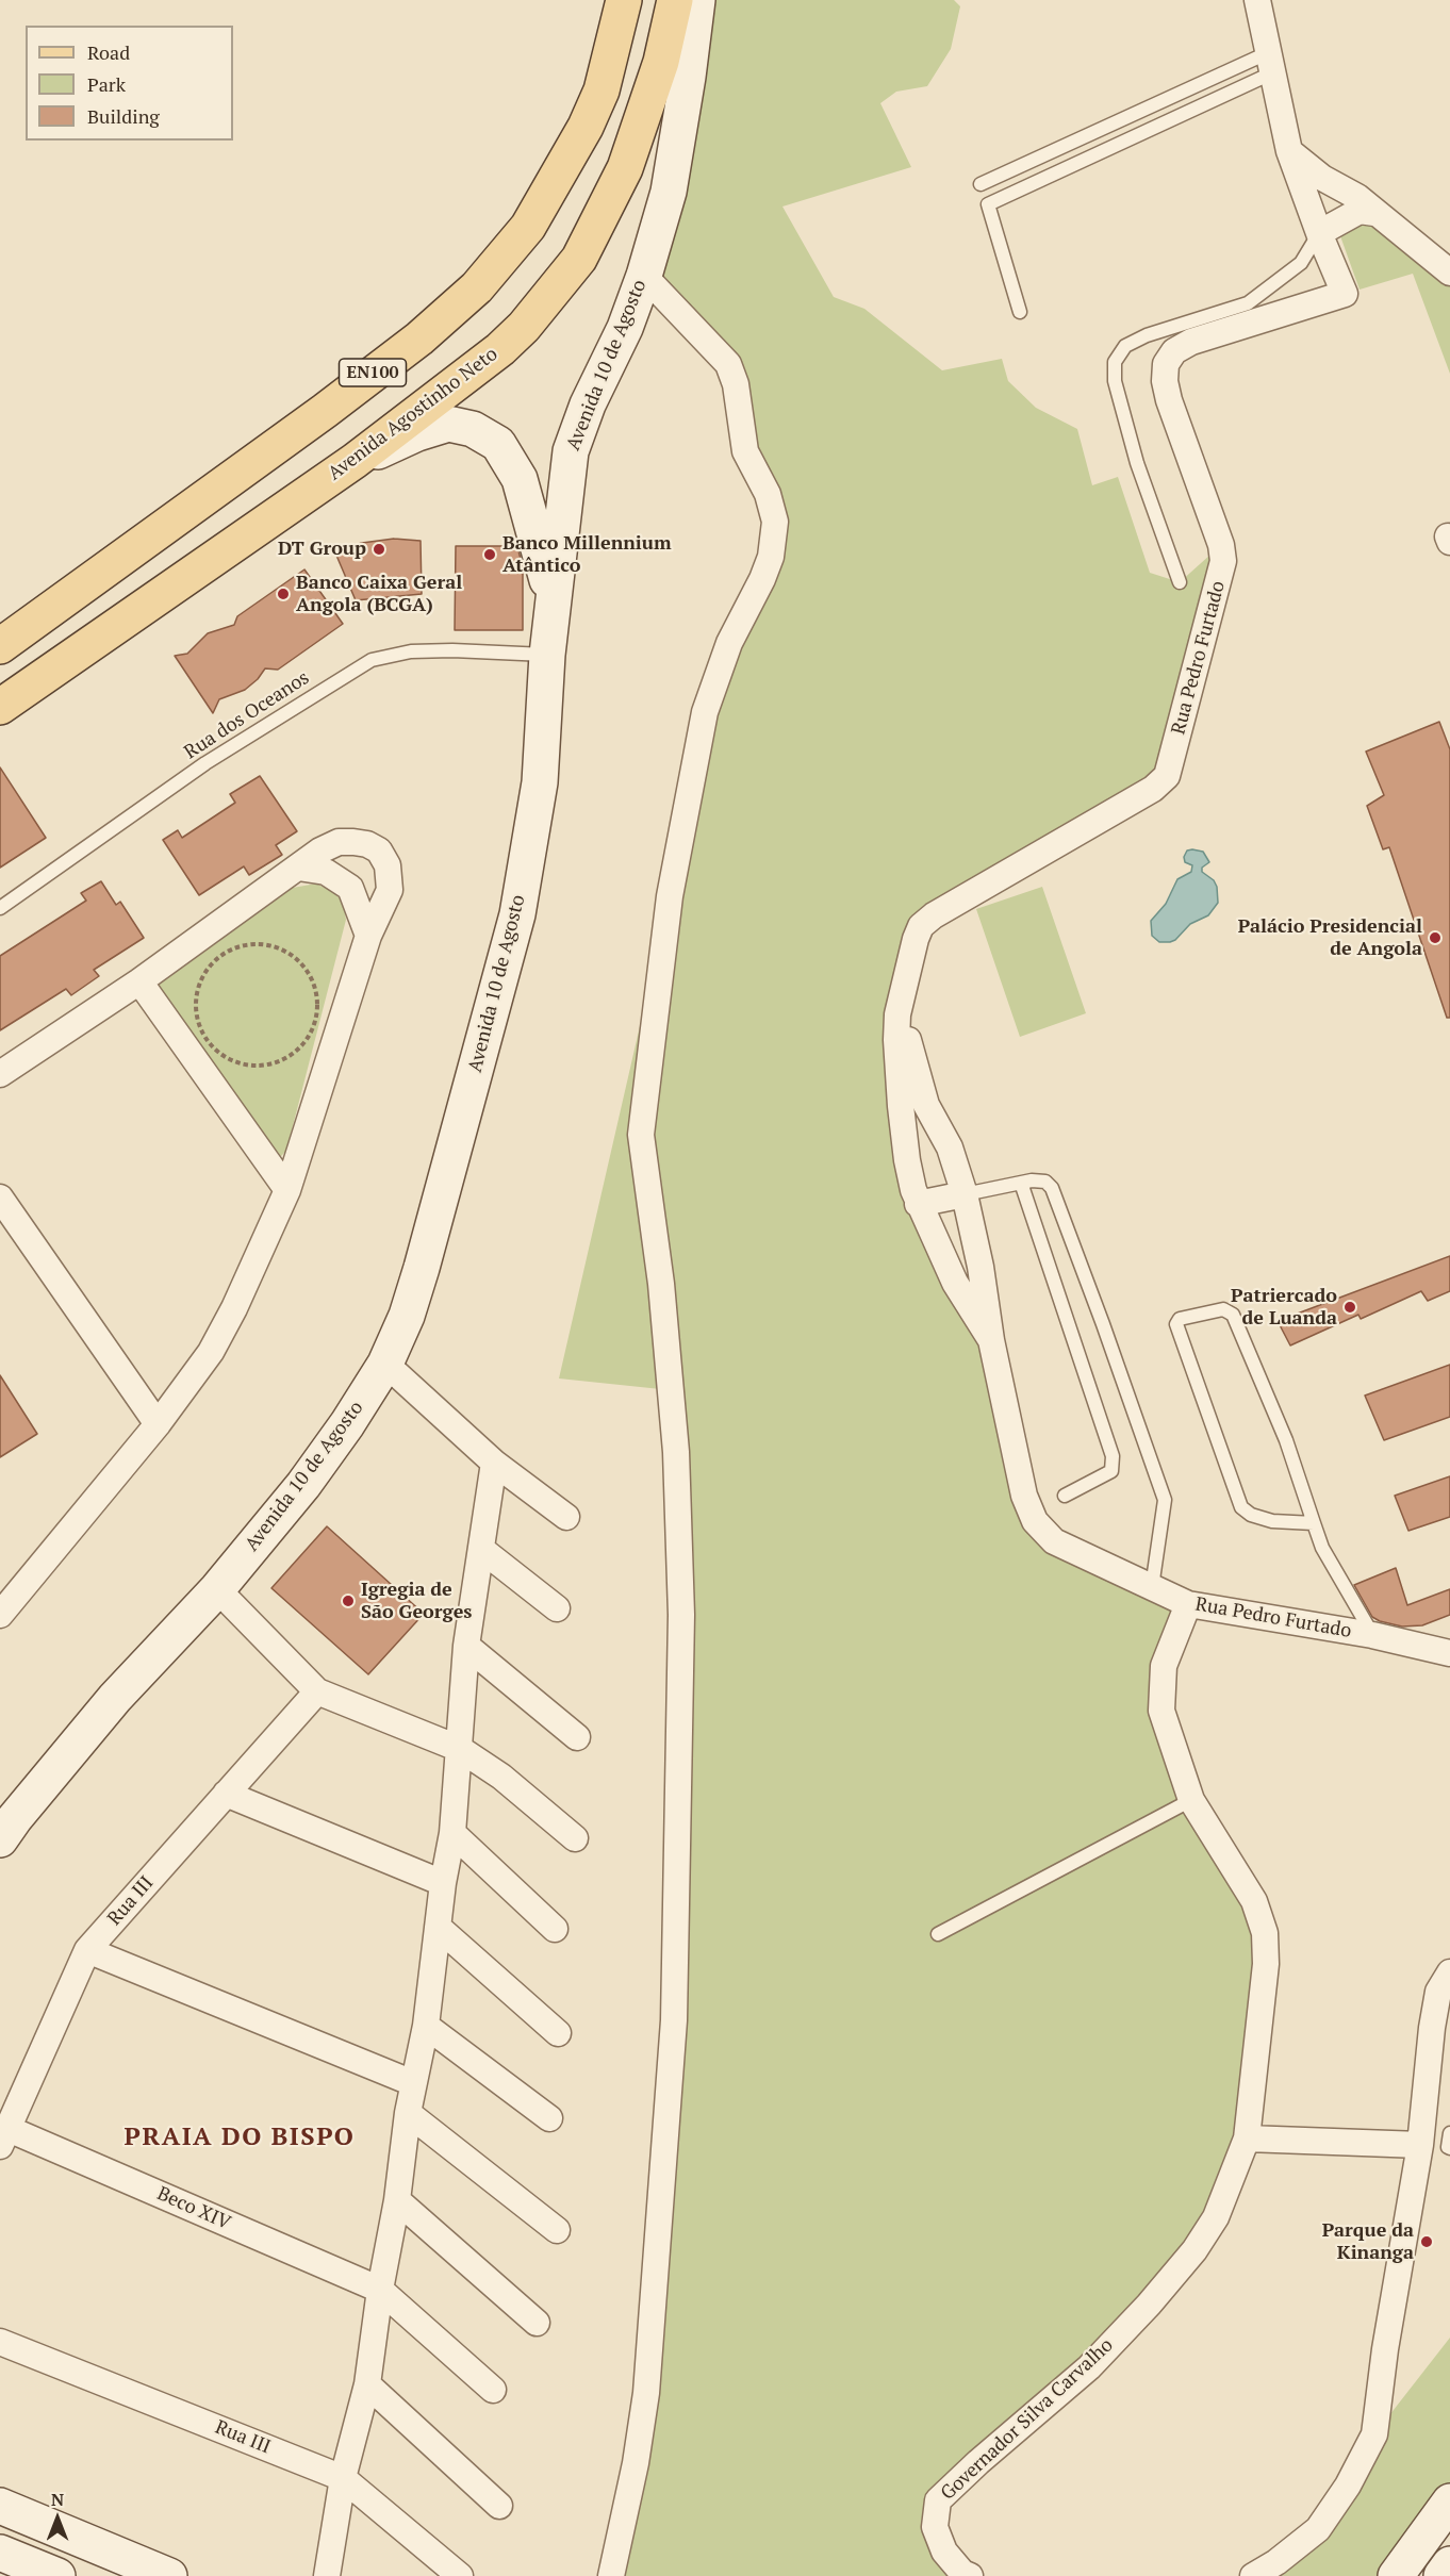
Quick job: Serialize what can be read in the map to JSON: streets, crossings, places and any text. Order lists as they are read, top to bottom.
{
  "streets": {
    "main road": ["EN100", "Avenida Agostinho Neto"],
    "street": [
      "Avenida 10 de Agosto",
      "Rua Pedro Furtado",
      "Rua III",
      "Beco XIV",
      "Governador Silva Carvalho"
    ],
    "lane": ["Rua dos Oceanos"]
  },
  "crossings": [
    ["Avenida 10 de Agosto", "Rua dos Oceanos"],
    ["Rua Pedro Furtado", "Governador Silva Carvalho"],
    ["Rua III", "Beco XIV"]
  ],
  "districts": ["PRAIA DO BISPO"],
  "places": [
    "DT Group",
    "Banco Millennium Atântico",
    "Banco Caixa Geral Angola (BCGA)",
    "Palácio Presidencial de Angola",
    "Patriercado de Luanda",
    "Igregia de São Georges",
    "Parque da Kinanga"
  ],
  "legend": ["Road", "Park", "Building"],
  "north": "top"
}
